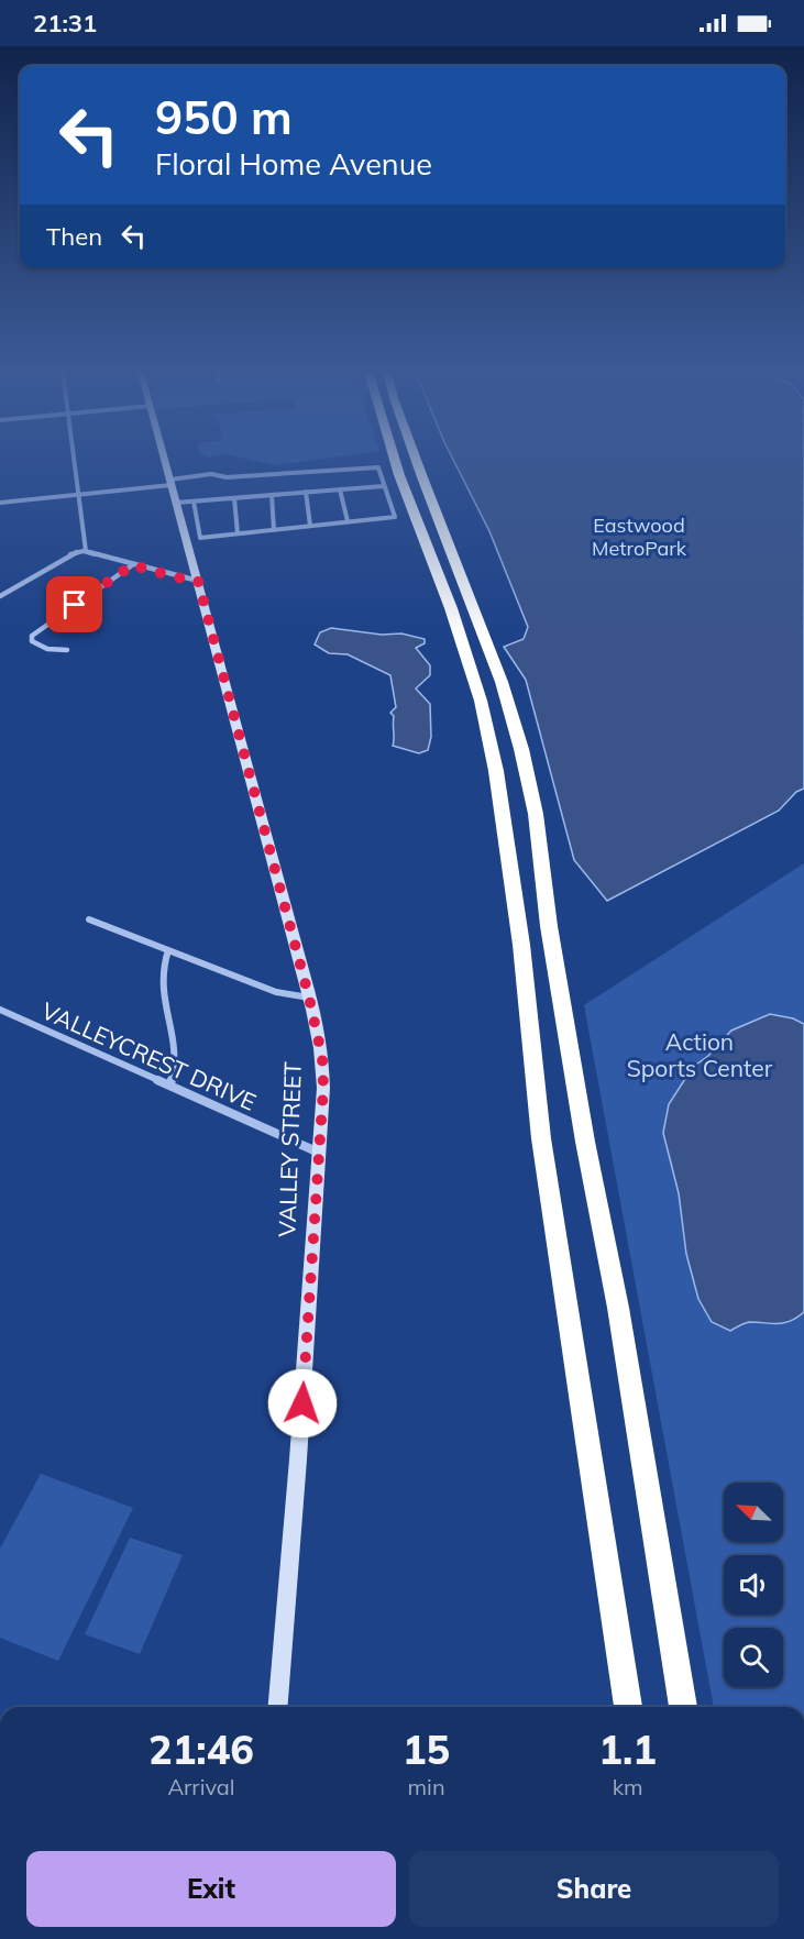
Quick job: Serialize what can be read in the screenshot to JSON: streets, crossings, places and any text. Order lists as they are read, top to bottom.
{
  "streets": {
    "street": ["VALLEYCREST DRIVE", "VALLEY STREET"]
  },
  "crossings": [
    ["VALLEYCREST DRIVE", "VALLEY STREET"]
  ],
  "parks": ["Eastwood MetroPark", "Action Sports Center"],
  "north": "top left",
  "page": {
    "status": "21:31",
    "turn": ["950 m", "Floral Home Avenue"],
    "then": "Then",
    "eta": [
      "21:46",
      "Arrival",
      "15",
      "min",
      "1.1",
      "km"
    ],
    "buttons": ["Exit", "Share"]
  }
}
